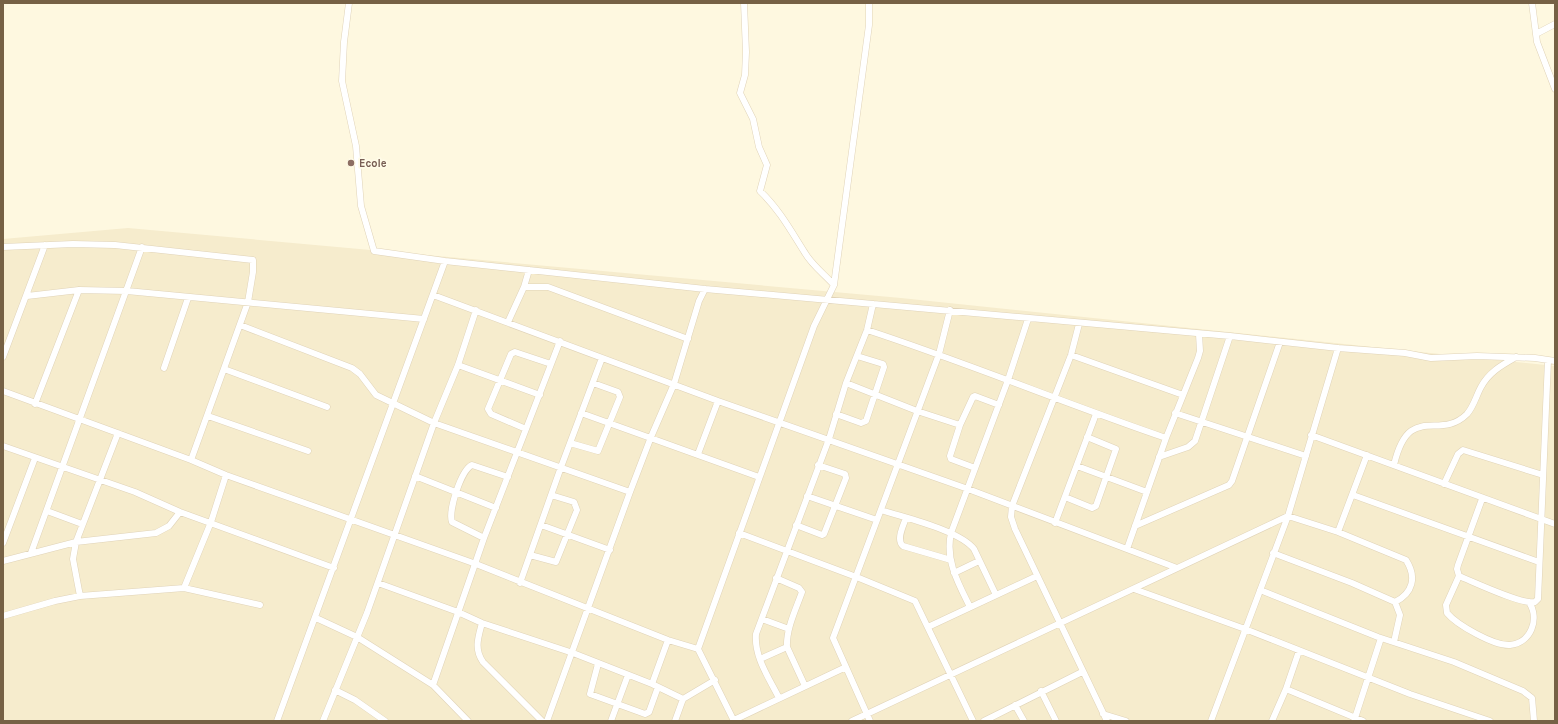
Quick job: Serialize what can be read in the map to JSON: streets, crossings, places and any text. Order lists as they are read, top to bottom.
{
  "places": ["Ecole"]
}
